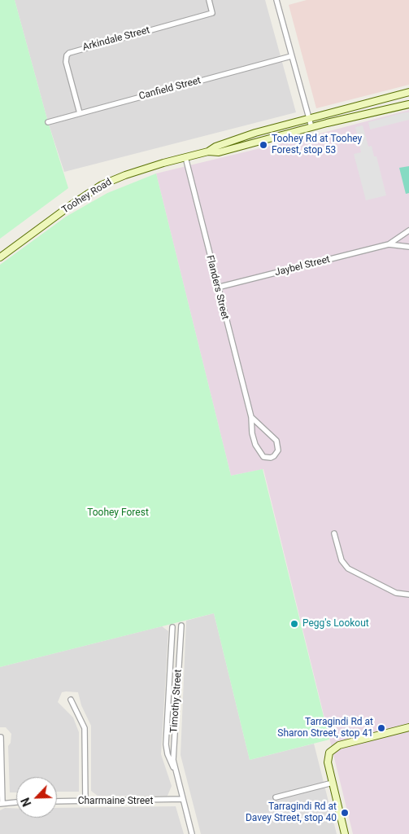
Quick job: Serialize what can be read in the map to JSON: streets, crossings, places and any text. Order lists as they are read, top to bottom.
{
  "streets": {
    "main road": ["Toohey Road"],
    "street": [
      "Arkindale Street",
      "Canfield Street",
      "Jaybel Street",
      "Flanders Street",
      "Timothy Street",
      "Charmaine Street"
    ]
  },
  "crossings": [
    ["Arkindale Street", "Canfield Street"],
    ["Toohey Road", "Flanders Street"],
    ["Jaybel Street", "Flanders Street"],
    ["Timothy Street", "Charmaine Street"]
  ],
  "parks": ["Toohey Forest"],
  "places": [
    "Toohey Rd at Toohey Forest, stop 53",
    "Pegg's Lookout",
    "Tarragindi Rd at Sharon Street, stop 41",
    "Tarragindi Rd at Davey Street, stop 40"
  ],
  "north": "bottom left"
}
